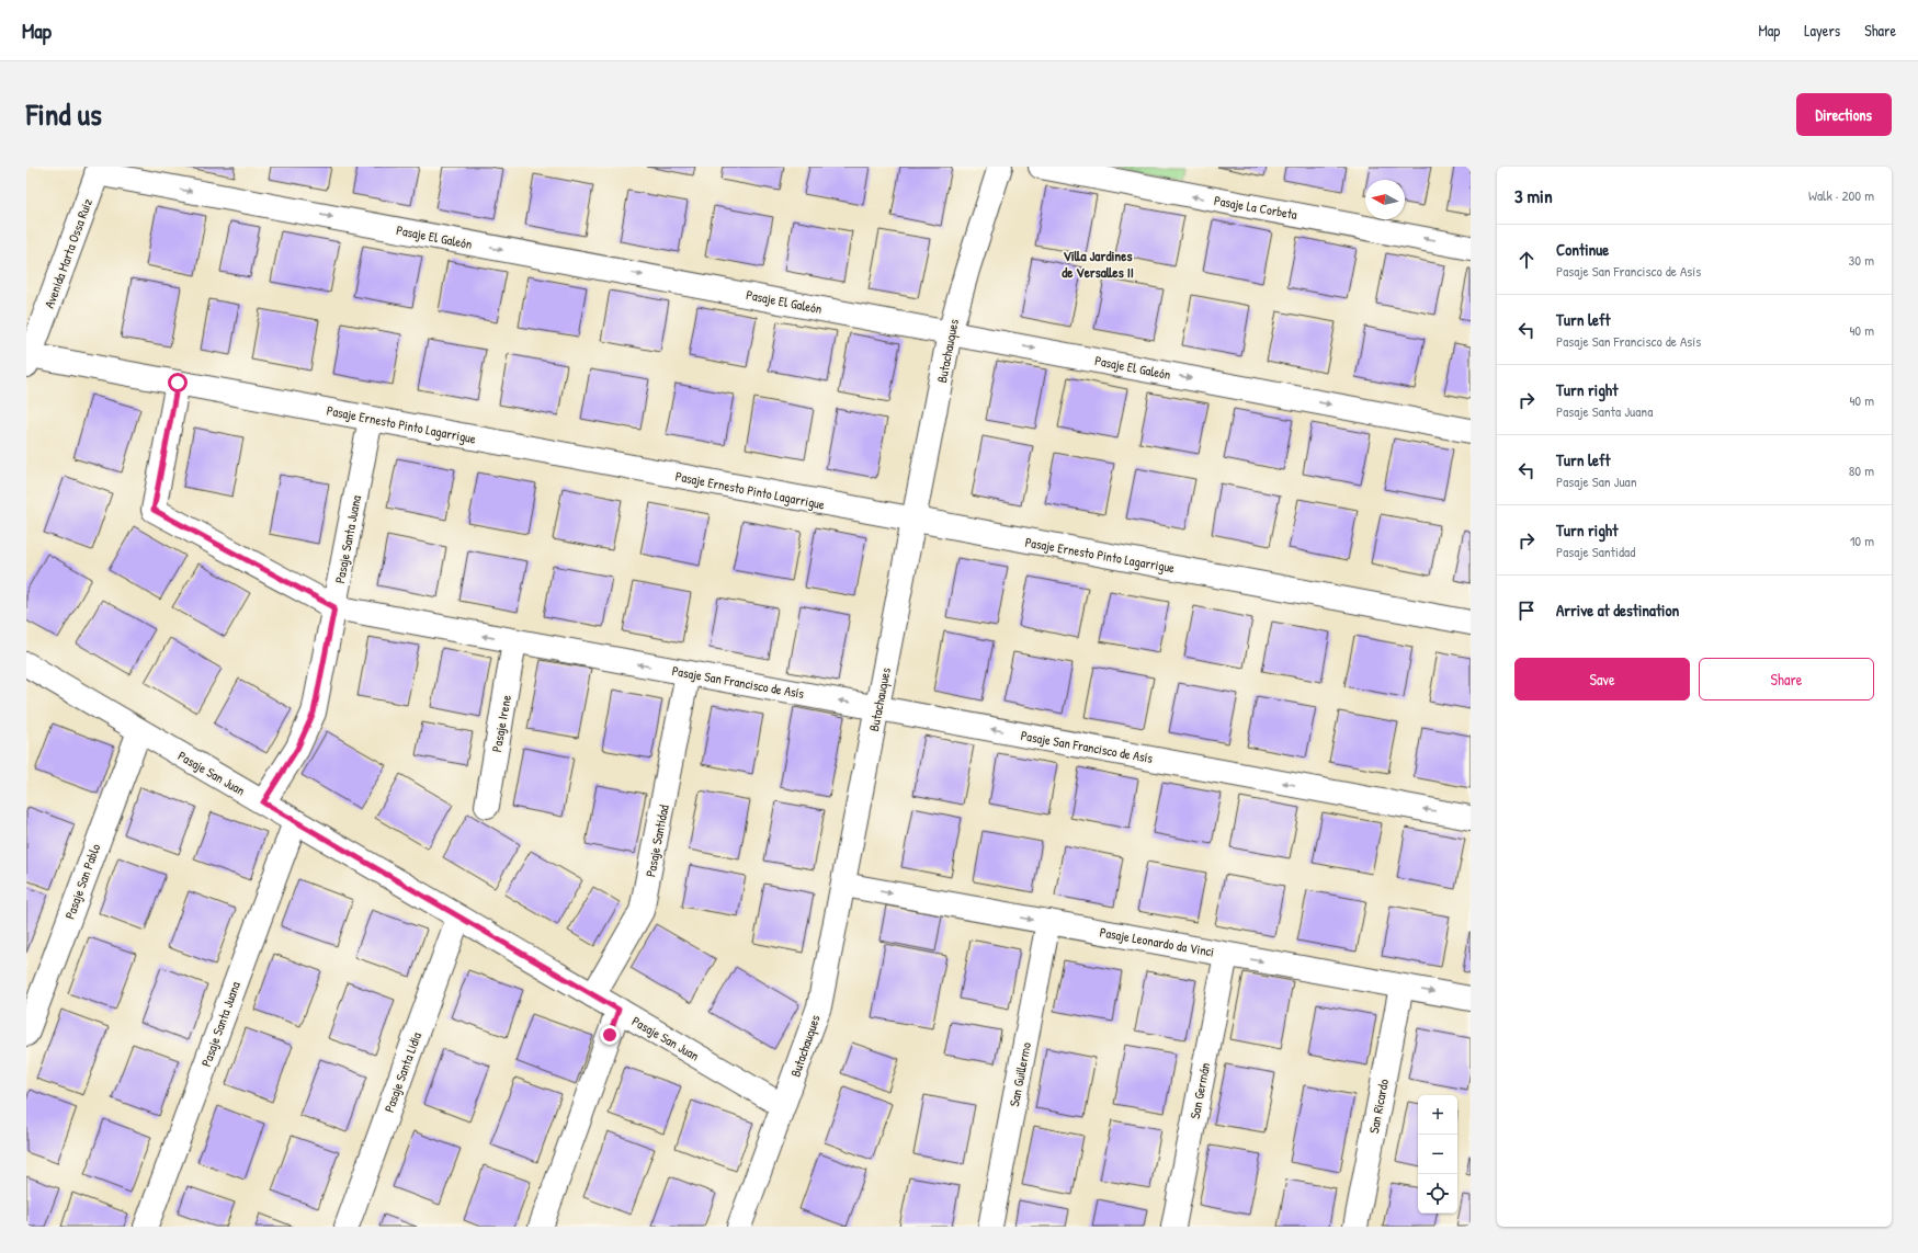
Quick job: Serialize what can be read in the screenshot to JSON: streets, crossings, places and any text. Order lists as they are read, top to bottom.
{
  "streets": {
    "street": [
      "Pasaje La Corbeta",
      "Pasaje El Galeón",
      "Avenida Marta Ossa Ruiz",
      "Butachauques",
      "Pasaje Ernesto Pinto Lagarrigue",
      "Pasaje Santa Juana",
      "Pasaje San Francisco de Asís",
      "Pasaje Irene",
      "Pasaje San Juan",
      "Pasaje Santidad",
      "Pasaje San Pablo",
      "Pasaje Leonardo da Vinci",
      "Pasaje Santa Lidia",
      "San Guillermo",
      "San Germán",
      "San Ricardo"
    ]
  },
  "crossings": [
    ["Pasaje El Galeón", "Avenida Marta Ossa Ruiz"],
    ["Pasaje El Galeón", "Butachauques"],
    ["Avenida Marta Ossa Ruiz", "Pasaje Ernesto Pinto Lagarrigue"],
    ["Butachauques", "Pasaje Ernesto Pinto Lagarrigue"],
    ["Butachauques", "Pasaje San Francisco de Asís"],
    ["Butachauques", "Pasaje San Juan"],
    ["Butachauques", "Pasaje Leonardo da Vinci"],
    ["Pasaje Ernesto Pinto Lagarrigue", "Pasaje Santa Juana"],
    ["Pasaje Ernesto Pinto Lagarrigue", "Pasaje San Francisco de Asís"],
    ["Pasaje Santa Juana", "Pasaje San Francisco de Asís"],
    ["Pasaje Santa Juana", "Pasaje San Juan"],
    ["Pasaje San Francisco de Asís", "Pasaje Irene"],
    ["Pasaje San Francisco de Asís", "Pasaje Santidad"],
    ["Pasaje San Juan", "Pasaje Santidad"],
    ["Pasaje San Juan", "Pasaje San Pablo"],
    ["Pasaje San Juan", "Pasaje Santa Lidia"],
    ["Pasaje Leonardo da Vinci", "San Guillermo"],
    ["Pasaje Leonardo da Vinci", "San Germán"],
    ["Pasaje Leonardo da Vinci", "San Ricardo"]
  ],
  "one_way": [
    "Pasaje La Corbeta",
    "Pasaje El Galeón",
    "Pasaje San Francisco de Asís",
    "Pasaje Leonardo da Vinci"
  ],
  "districts": ["Villa Jardines de Versalles II"],
  "north": "left",
  "page": {
    "header": "Map",
    "nav": ["Map", "Layers", "Share"],
    "title": "Find us",
    "buttons": [
      "Directions",
      ["Save", "Share"]
    ],
    "heading": ["3 min", "Walk · 200 m"],
    "list": [
      ["Continue", "Pasaje San Francisco de Asís", "30 m"],
      ["Turn left", "Pasaje San Francisco de Asís", "40 m"],
      ["Turn right", "Pasaje Santa Juana", "40 m"],
      ["Turn left", "Pasaje San Juan", "80 m"],
      ["Turn right", "Pasaje Santidad", "10 m"],
      "Arrive at destination"
    ],
    "map_buttons": ["+", "−"]
  }
}
